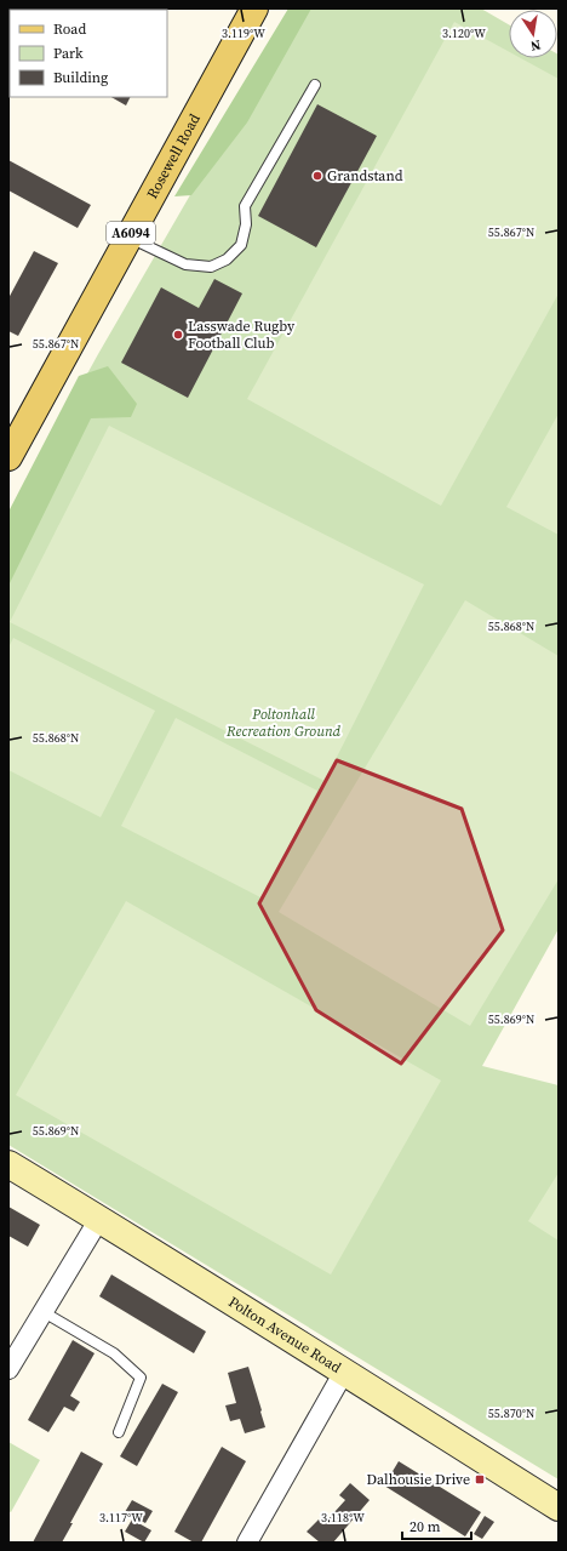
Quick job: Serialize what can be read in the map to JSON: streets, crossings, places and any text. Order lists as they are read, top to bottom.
{
  "streets": {
    "main road": ["Rosewell Road", "A6094"],
    "street": ["Polton Avenue Road"]
  },
  "parks": ["Poltonhall Recreation Ground"],
  "places": {
    "other": ["Grandstand", "Lasswade Rugby Football Club"],
    "transit": ["Dalhousie Drive"]
  },
  "legend": ["Road", "Park", "Building"],
  "scale_bar": "20 m",
  "north": "bottom",
  "coordinates": [
    "3.119°W",
    "3.120°W",
    "55.867°N",
    "55.868°N",
    "55.869°N",
    "55.870°N",
    "3.117°W",
    "3.118°W"
  ]
}
